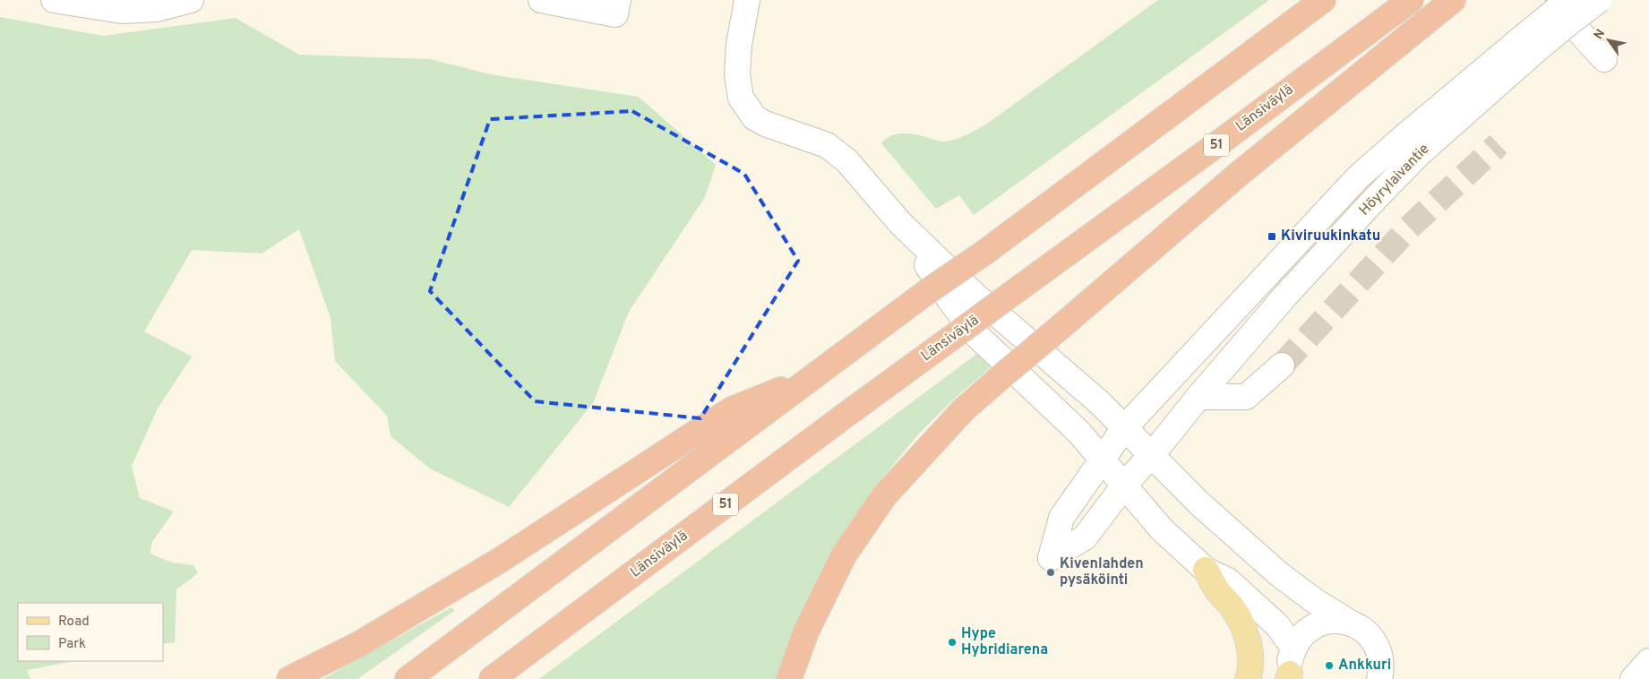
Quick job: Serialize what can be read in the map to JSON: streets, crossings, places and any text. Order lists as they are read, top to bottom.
{
  "streets": {
    "highway": ["Länsiväylä", "51"],
    "street": ["Höyrylaivantie"]
  },
  "places": {
    "transit": ["Kiviruukinkatu"],
    "other": ["Kivenlahden pysäköinti", "Hype Hybridiarena", "Ankkuri"]
  },
  "legend": ["Road", "Park"],
  "north": "top left"
}
